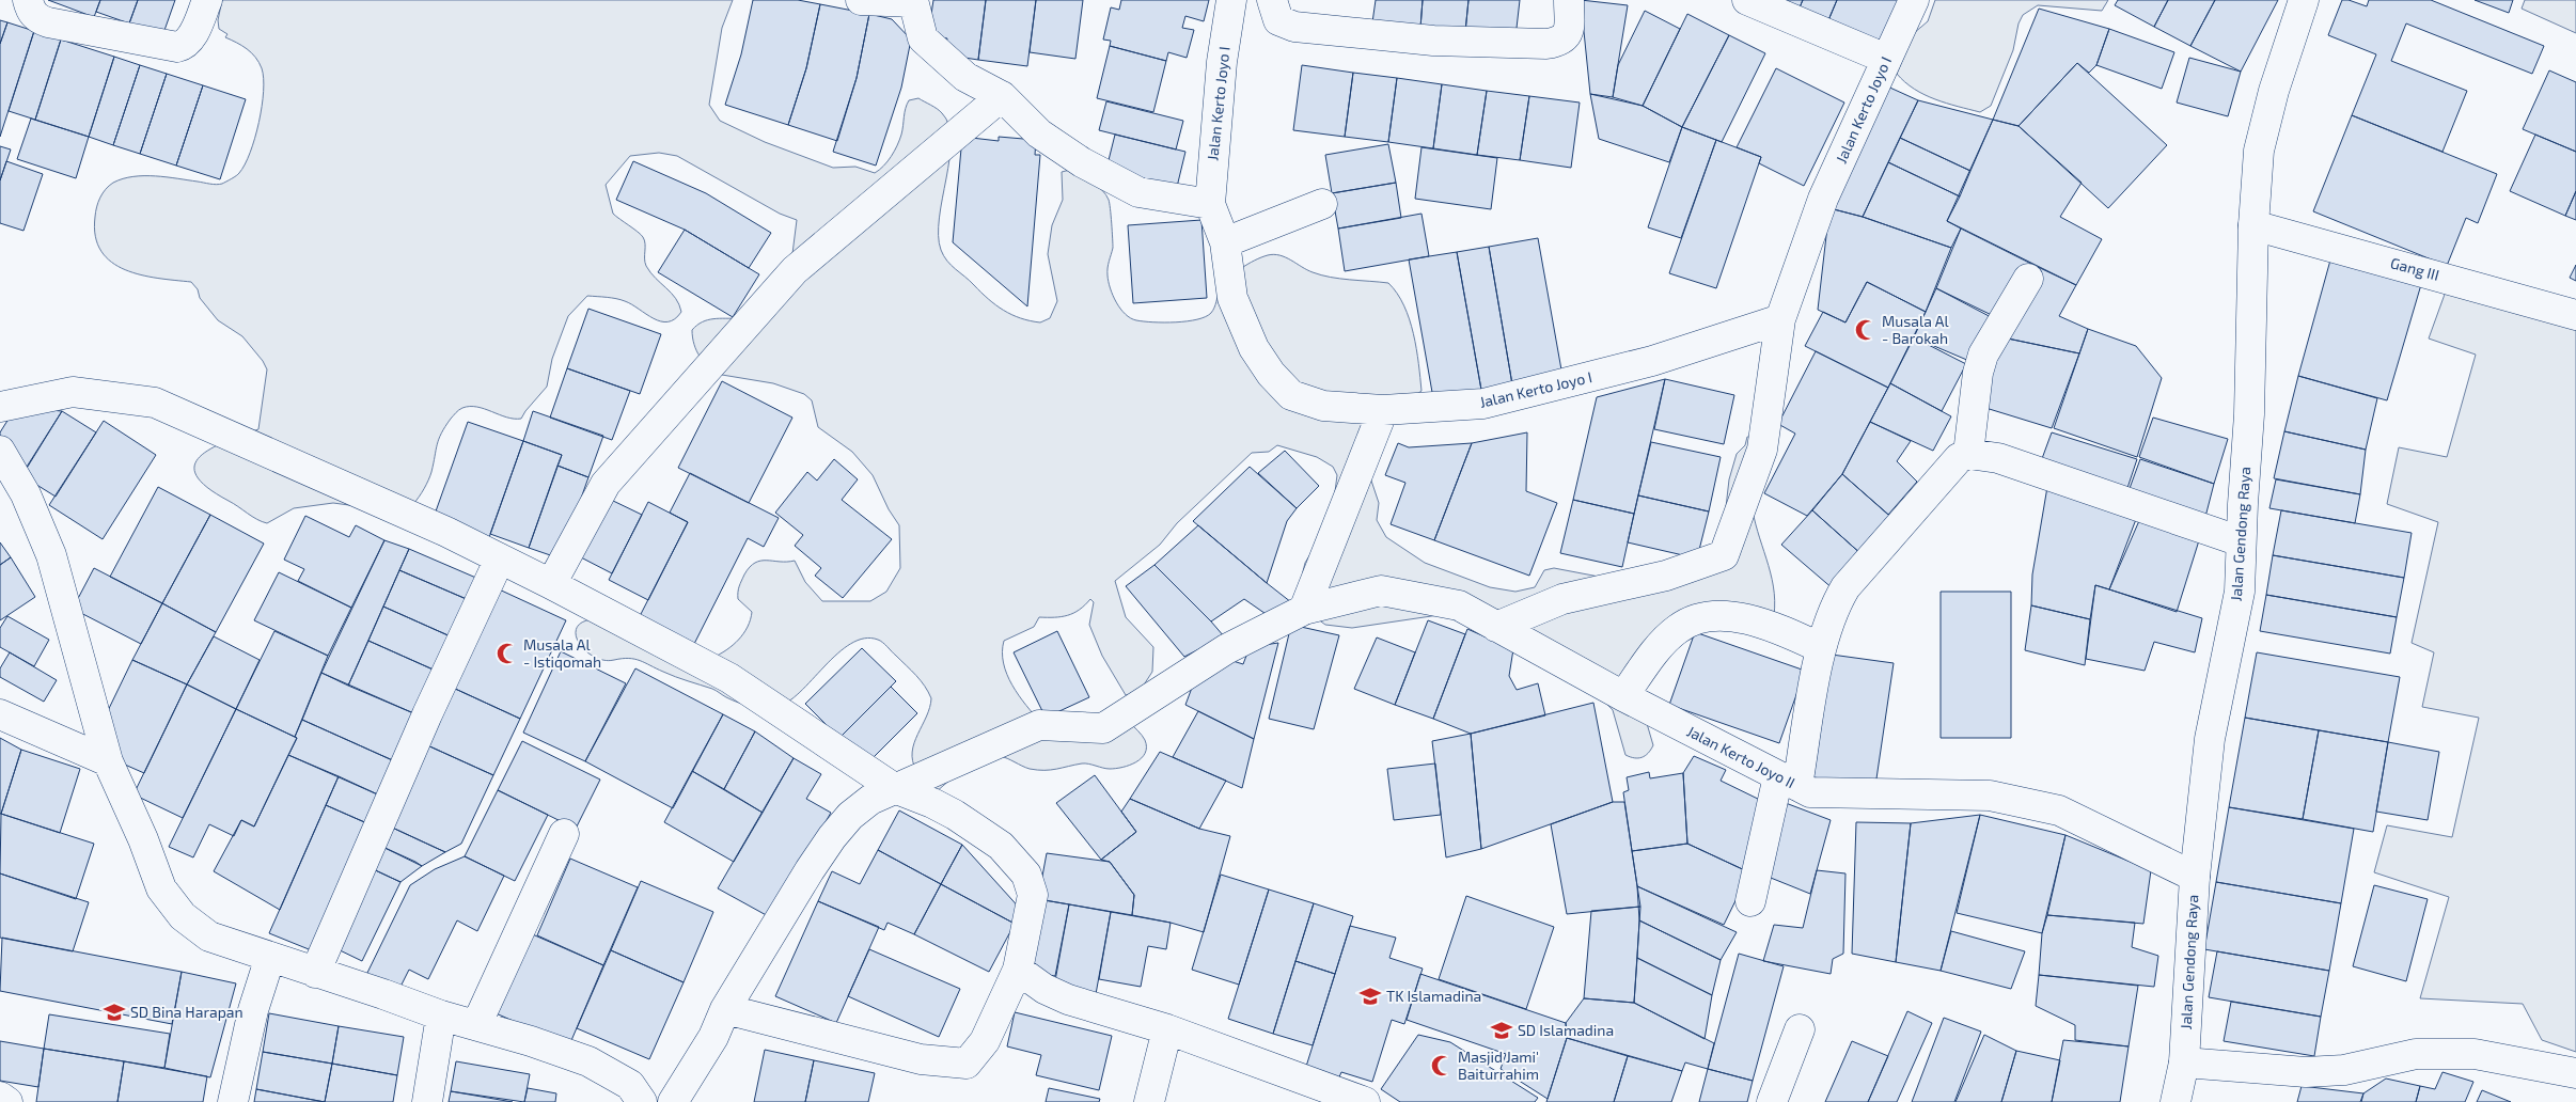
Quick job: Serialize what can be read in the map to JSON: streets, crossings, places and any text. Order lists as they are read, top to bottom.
{
  "streets": {
    "street": [
      "Jalan Kerto Joyo I",
      "Gang III",
      "Jalan Gendong Raya",
      "Jalan Kerto Joyo II"
    ]
  },
  "crossings": [
    ["Gang III", "Jalan Gendong Raya"],
    ["Jalan Gendong Raya", "Jalan Kerto Joyo II"]
  ],
  "places": {
    "mosque": ["Musala Al - Barokah", "Musala Al - Istiqomah", "Masjid Jami' Baiturrahim"],
    "school or university": ["TK Islamadina", "SD Bina Harapan", "SD Islamadina"]
  }
}
